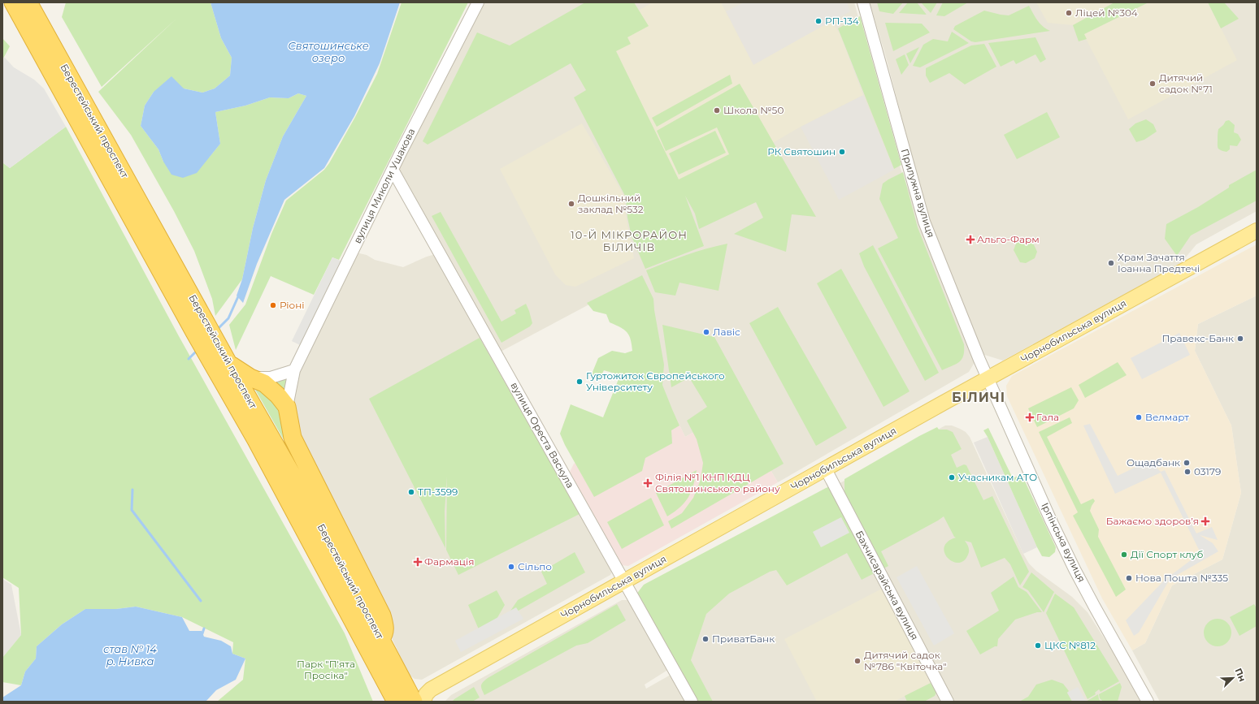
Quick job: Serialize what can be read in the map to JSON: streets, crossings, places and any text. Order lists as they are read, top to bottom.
{
  "streets": {
    "highway": ["Берестейський проспект"],
    "main road": ["Чорнобильська вулиця"],
    "street": [
      "вулиця Миколи Ушакова",
      "Прилужна вулиця",
      "вулиця Ореста Васкула",
      "Ірпінська вулиця",
      "Бахчисарайська вулиця"
    ]
  },
  "crossings": [
    ["Берестейський проспект", "Чорнобильська вулиця"],
    ["вулиця Миколи Ушакова", "вулиця Ореста Васкула"],
    ["Прилужна вулиця", "Чорнобильська вулиця"],
    ["Прилужна вулиця", "Ірпінська вулиця"],
    ["Чорнобильська вулиця", "вулиця Ореста Васкула"],
    ["Чорнобильська вулиця", "Ірпінська вулиця"],
    ["Чорнобильська вулиця", "Бахчисарайська вулиця"]
  ],
  "districts": ["10-Й МІКРОРАЙОН БІЛИЧІВ", "БІЛИЧІ"],
  "water": ["Святошинське озеро", "став № 14 р. Нивка"],
  "parks": ["Парк \"П'ята Просіка\""],
  "places": {
    "other": [
      "Ліцей №304",
      "РП-134",
      "Дитячий садок №71",
      "Школа №50",
      "РК Святошин",
      "Дошкільний заклад №532",
      "Храм Зачаття Іоанна Предтечі",
      "Ріоні",
      "Лавіс",
      "Правекс-Банк",
      "Гуртожиток Європейського Університету",
      "Велмарт",
      "Ощадбанк",
      "03179",
      "Учасникам АТО",
      "ТП-3599",
      "Дії Спорт клуб",
      "Сільпо",
      "Нова Пошта №335",
      "ПриватБанк",
      "ЦКС №812",
      "Дитячий садок №786 \"Квіточка\""
    ],
    "health": [
      "Альго-Фарм",
      "Гала",
      "Філія №1 КНП КДЦ Святошинського району",
      "Бажаємо здоровʼя",
      "Фармація"
    ]
  },
  "north": "top right"
}
